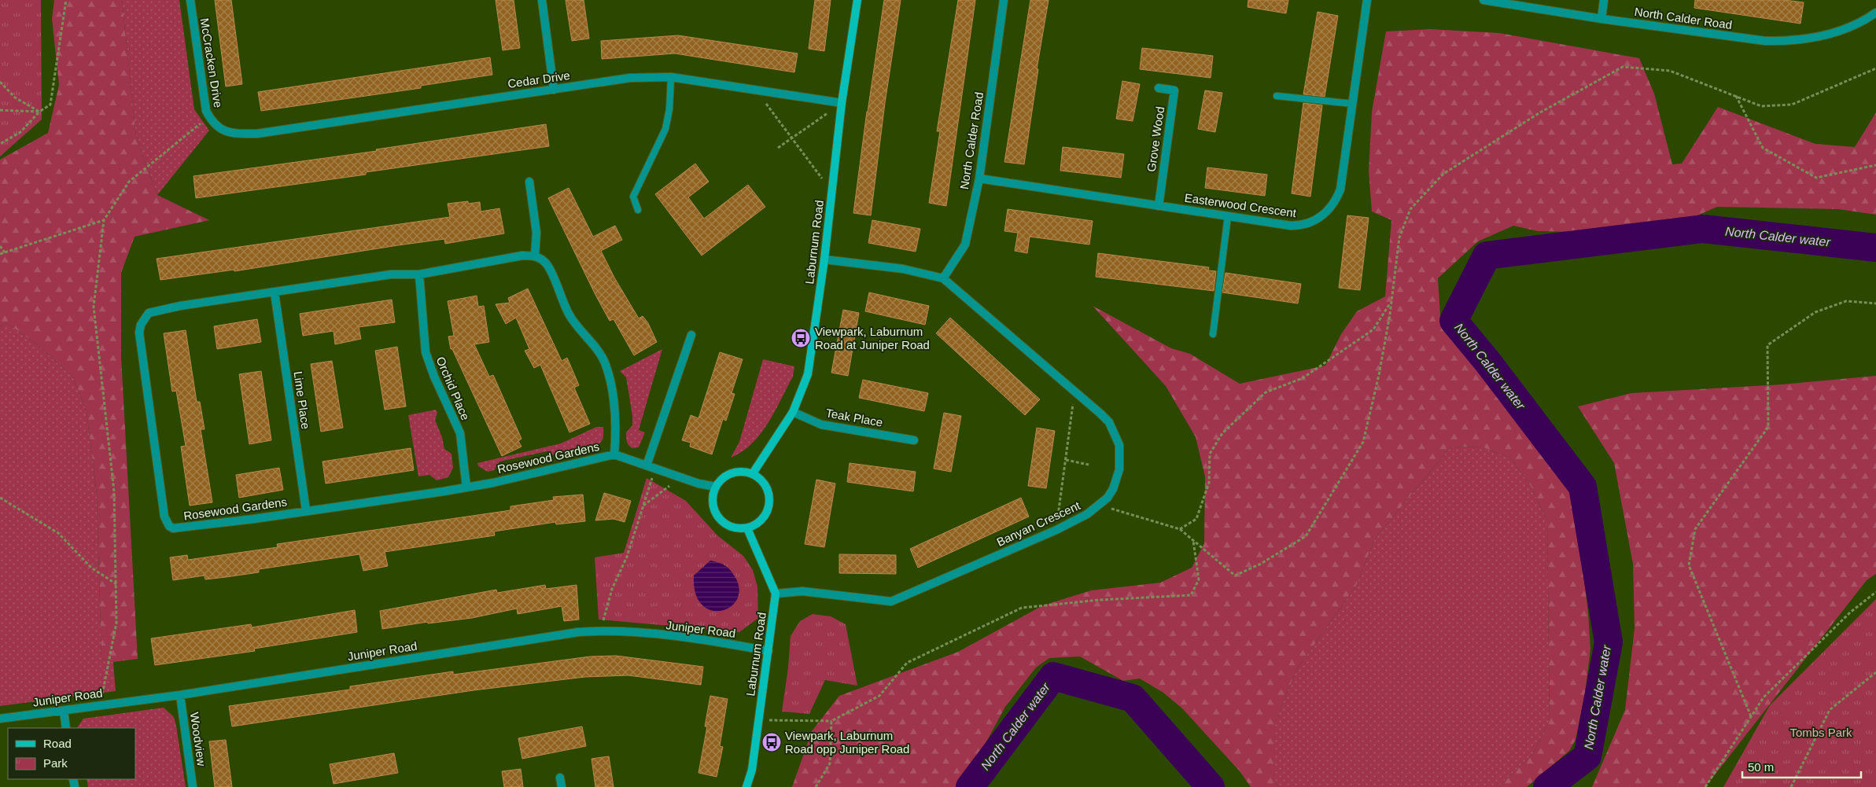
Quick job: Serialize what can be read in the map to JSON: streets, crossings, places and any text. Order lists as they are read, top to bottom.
{
  "streets": {
    "street": [
      "North Calder Road",
      "McCracken Drive",
      "Cedar Drive",
      "Grove Wood",
      "Easterwood Crescent",
      "Laburnum Road",
      "Orchid Place",
      "Lime Place",
      "Teak Place",
      "Rosewood Gardens",
      "Banyan Crescent",
      "Juniper Road",
      "Woodview"
    ]
  },
  "crossings": [
    ["North Calder Road", "Easterwood Crescent"],
    ["North Calder Road", "Banyan Crescent"],
    ["McCracken Drive", "Cedar Drive"],
    ["Cedar Drive", "Laburnum Road"],
    ["Grove Wood", "Easterwood Crescent"],
    ["Laburnum Road", "Teak Place"],
    ["Laburnum Road", "Rosewood Gardens"],
    ["Laburnum Road", "Banyan Crescent"],
    ["Laburnum Road", "Juniper Road"],
    ["Orchid Place", "Rosewood Gardens"],
    ["Lime Place", "Rosewood Gardens"],
    ["Juniper Road", "Woodview"]
  ],
  "water": ["North Calder water"],
  "parks": ["Tombs Park"],
  "places": {
    "bus stop": ["Viewpark, Laburnum Road at Juniper Road", "Viewpark, Laburnum Road opp Juniper Road"]
  },
  "legend": ["Road", "Park"],
  "scale_bar": "50 m"
}
